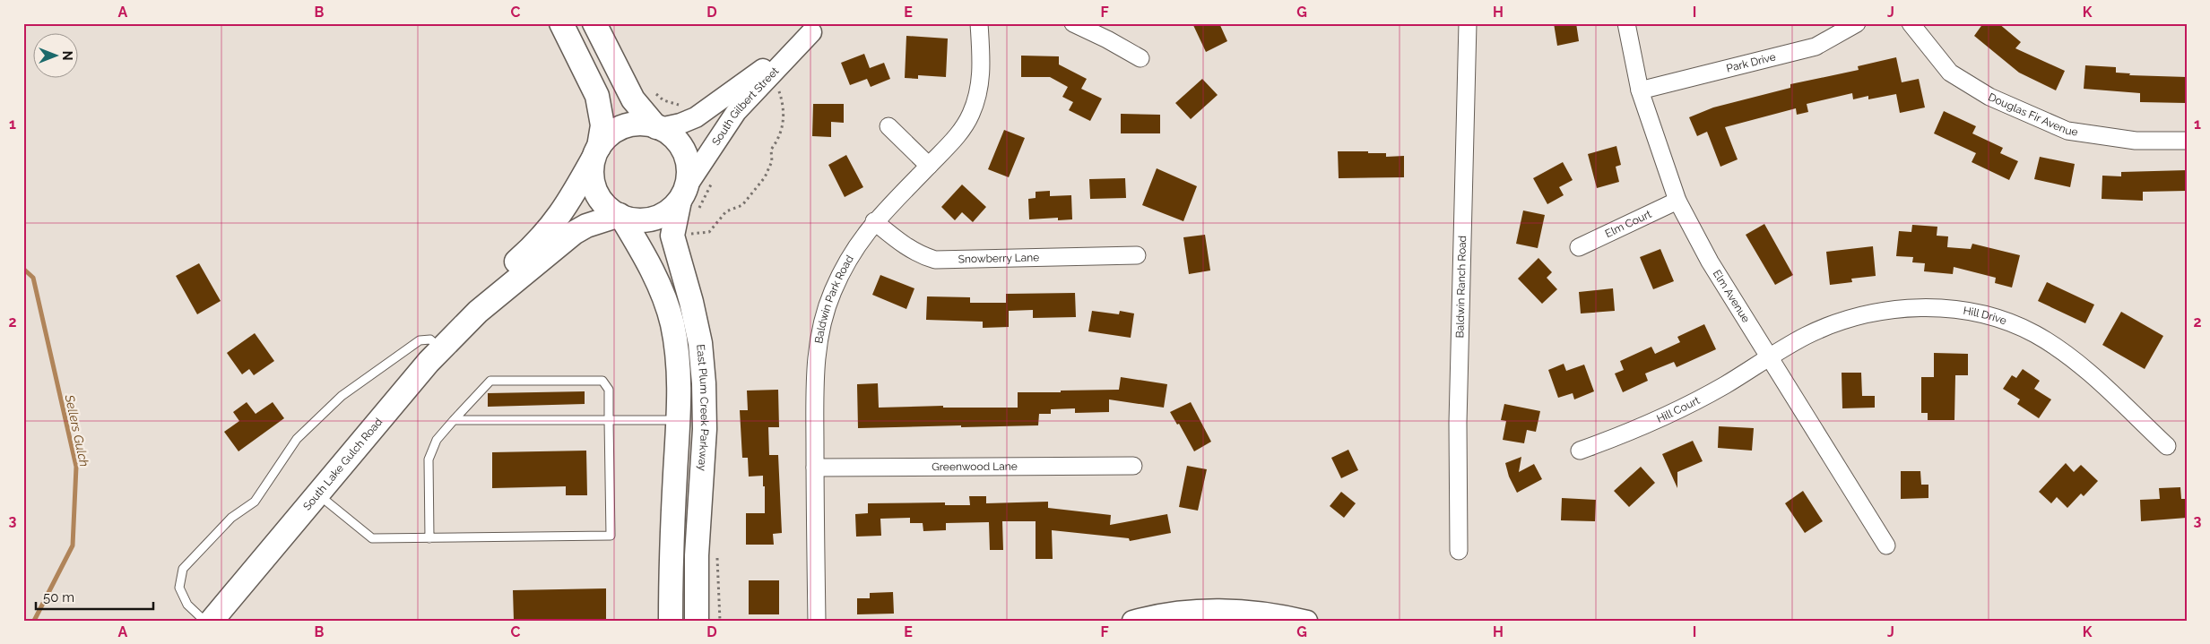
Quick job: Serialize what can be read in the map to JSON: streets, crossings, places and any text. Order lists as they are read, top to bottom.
{
  "streets": {
    "main road": ["East Plum Creek Parkway", "South Lake Gulch Road"],
    "street": [
      "Park Drive",
      "South Gilbert Street",
      "Douglas Fir Avenue",
      "Elm Court",
      "Snowberry Lane",
      "Baldwin Ranch Road",
      "Elm Avenue",
      "Baldwin Park Road",
      "Hill Drive",
      "Hill Court",
      "Greenwood Lane"
    ]
  },
  "crossings": [
    ["Park Drive", "Elm Avenue"],
    ["South Gilbert Street", "East Plum Creek Parkway"],
    ["South Gilbert Street", "South Lake Gulch Road"],
    ["Elm Court", "Elm Avenue"],
    ["Snowberry Lane", "Baldwin Park Road"],
    ["Elm Avenue", "Hill Drive"],
    ["Elm Avenue", "Hill Court"],
    ["Baldwin Park Road", "Greenwood Lane"],
    ["Hill Drive", "Hill Court"],
    ["East Plum Creek Parkway", "South Lake Gulch Road"]
  ],
  "water": ["Sellers Gulch"],
  "scale_bar": "50 m",
  "north": "right",
  "grid": {
    "columns": [
      "A",
      "B",
      "C",
      "D",
      "E",
      "F",
      "G",
      "H",
      "I",
      "J",
      "K"
    ],
    "rows": ["1", "2", "3"]
  }
}
